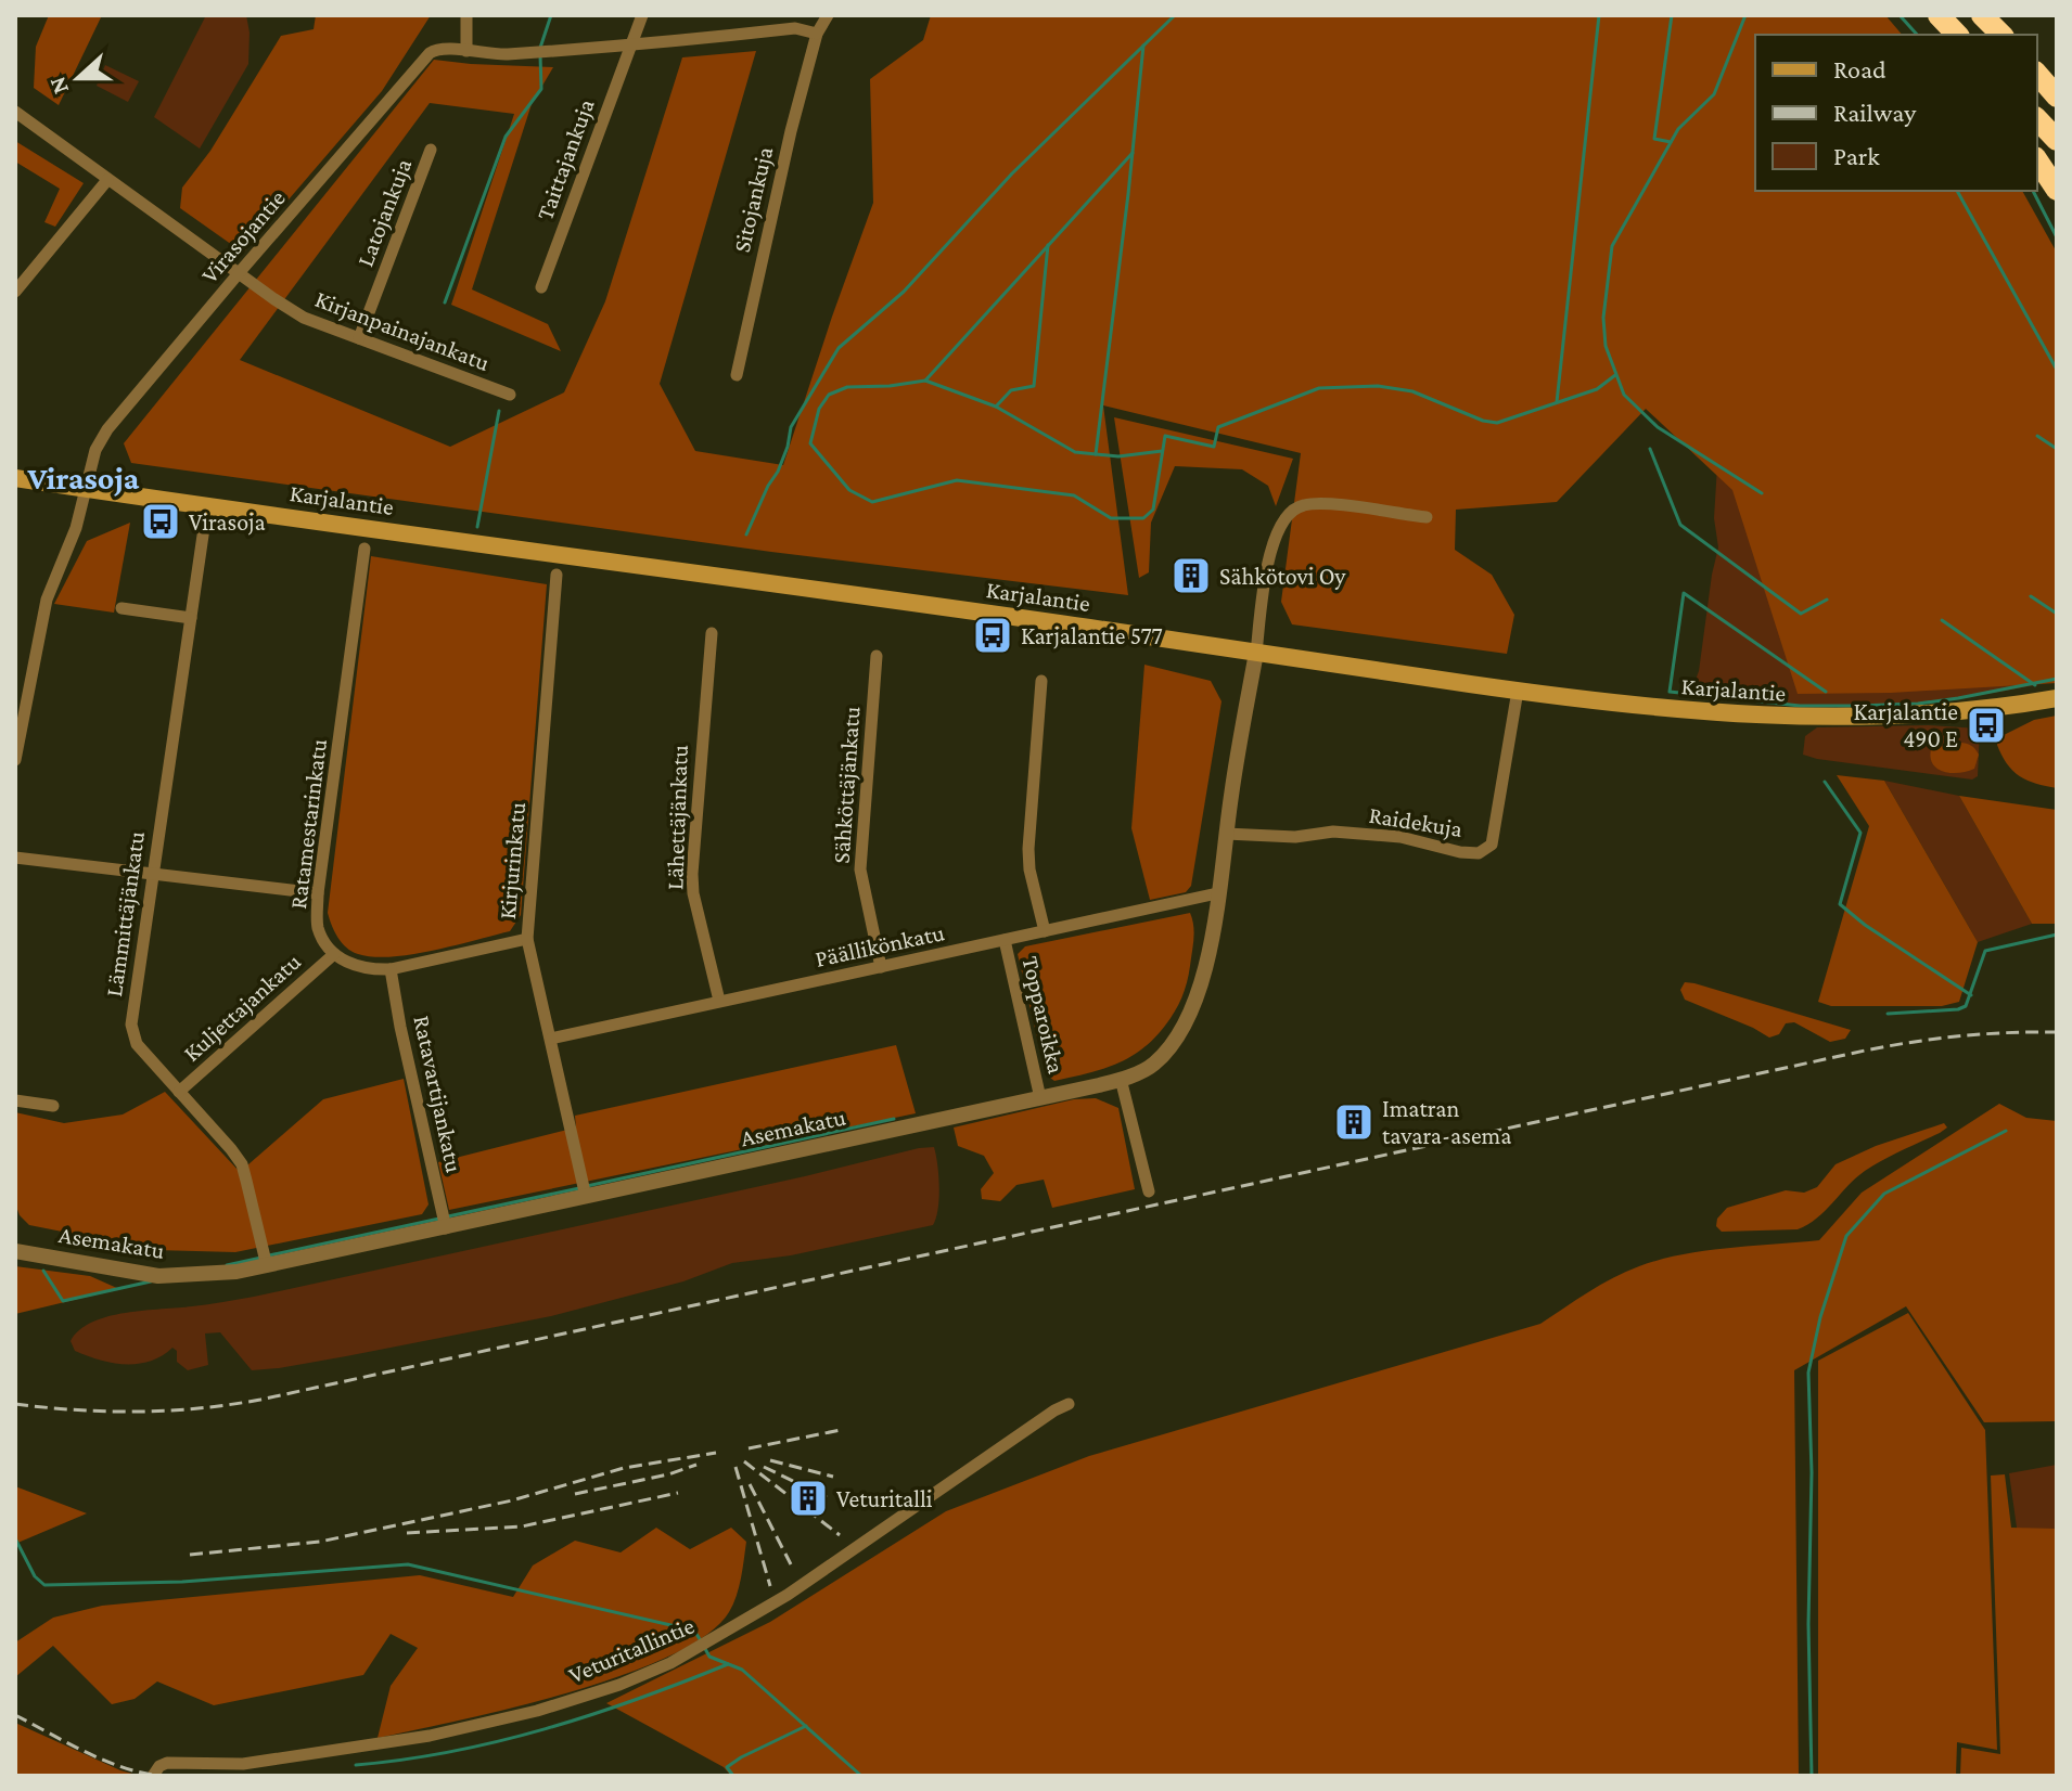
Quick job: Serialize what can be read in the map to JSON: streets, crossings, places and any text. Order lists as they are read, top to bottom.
{
  "streets": {
    "main road": ["Karjalantie"],
    "street": [
      "Taittajankuja",
      "Sitojankuja",
      "Latojankuja",
      "Virasojantie",
      "Kirjanpainajankatu",
      "Sähköttäjänkatu",
      "Lähettäjänkatu",
      "Raidekuja",
      "Ratamestarinkatu",
      "Kirjurinkatu",
      "Lämmittäjänkatu",
      "Päällikönkatu",
      "Kuljettajankatu",
      "Topparoikka",
      "Ratavartijankatu",
      "Asemakatu",
      "Veturitallintie"
    ]
  },
  "crossings": [
    ["Taittajankuja", "Virasojantie"],
    ["Sitojankuja", "Virasojantie"],
    ["Latojankuja", "Kirjanpainajankatu"],
    ["Virasojantie", "Kirjanpainajankatu"],
    ["Virasojantie", "Karjalantie"],
    ["Karjalantie", "Raidekuja"],
    ["Karjalantie", "Asemakatu"],
    ["Sähköttäjänkatu", "Päällikönkatu"],
    ["Lähettäjänkatu", "Päällikönkatu"],
    ["Raidekuja", "Asemakatu"],
    ["Ratamestarinkatu", "Kuljettajankatu"],
    ["Kirjurinkatu", "Päällikönkatu"],
    ["Kirjurinkatu", "Asemakatu"],
    ["Lämmittäjänkatu", "Kuljettajankatu"],
    ["Lämmittäjänkatu", "Asemakatu"],
    ["Päällikönkatu", "Topparoikka"],
    ["Päällikönkatu", "Asemakatu"],
    ["Topparoikka", "Asemakatu"],
    ["Ratavartijankatu", "Asemakatu"]
  ],
  "districts": ["Virasoja"],
  "places": {
    "bus stop": ["Virasoja", "Karjalantie 577", "Karjalantie 490 E"],
    "building": ["Sähkötovi Oy", "Imatran tavara-asema", "Veturitalli"]
  },
  "legend": ["Road", "Railway", "Park"],
  "north": "left"
}
